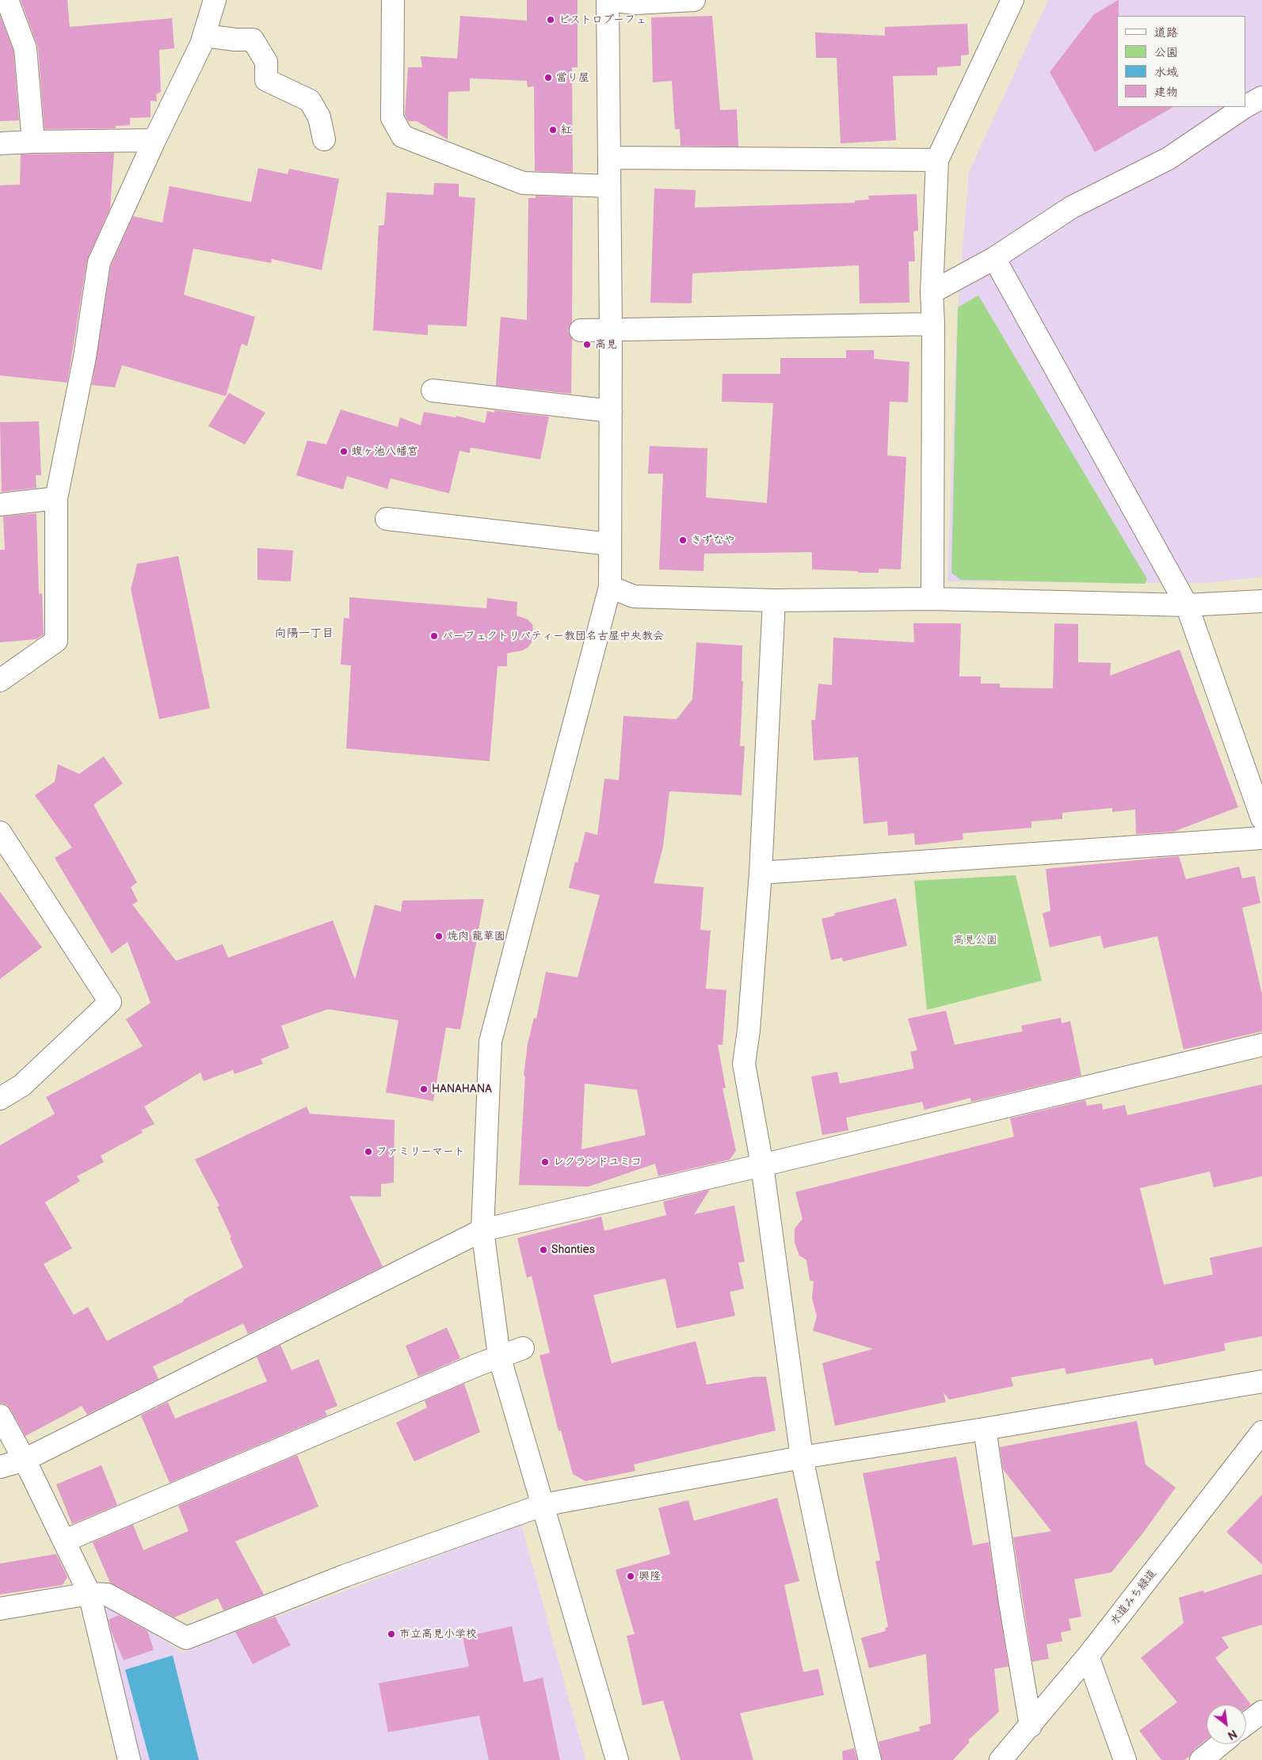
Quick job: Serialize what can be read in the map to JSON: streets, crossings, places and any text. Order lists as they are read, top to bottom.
{
  "streets": {
    "street": ["水道みち緑道"]
  },
  "districts": ["向陽一丁目"],
  "parks": ["高見公園"],
  "places": [
    "ビストロプーフェ",
    "當り屋",
    "紅",
    "高見",
    "蝮ヶ池八幡宮",
    "きずなや",
    "パーフェクトリバティー教団名古屋中央教会",
    "焼肉 龍華園",
    "HANAHANA",
    "ファミリーマート",
    "レクランドユミコ",
    "Shanties",
    "興隆",
    "市立高見小学校"
  ],
  "legend": [
    "道路",
    "公園",
    "水域",
    "建物"
  ],
  "north": "bottom right"
}
